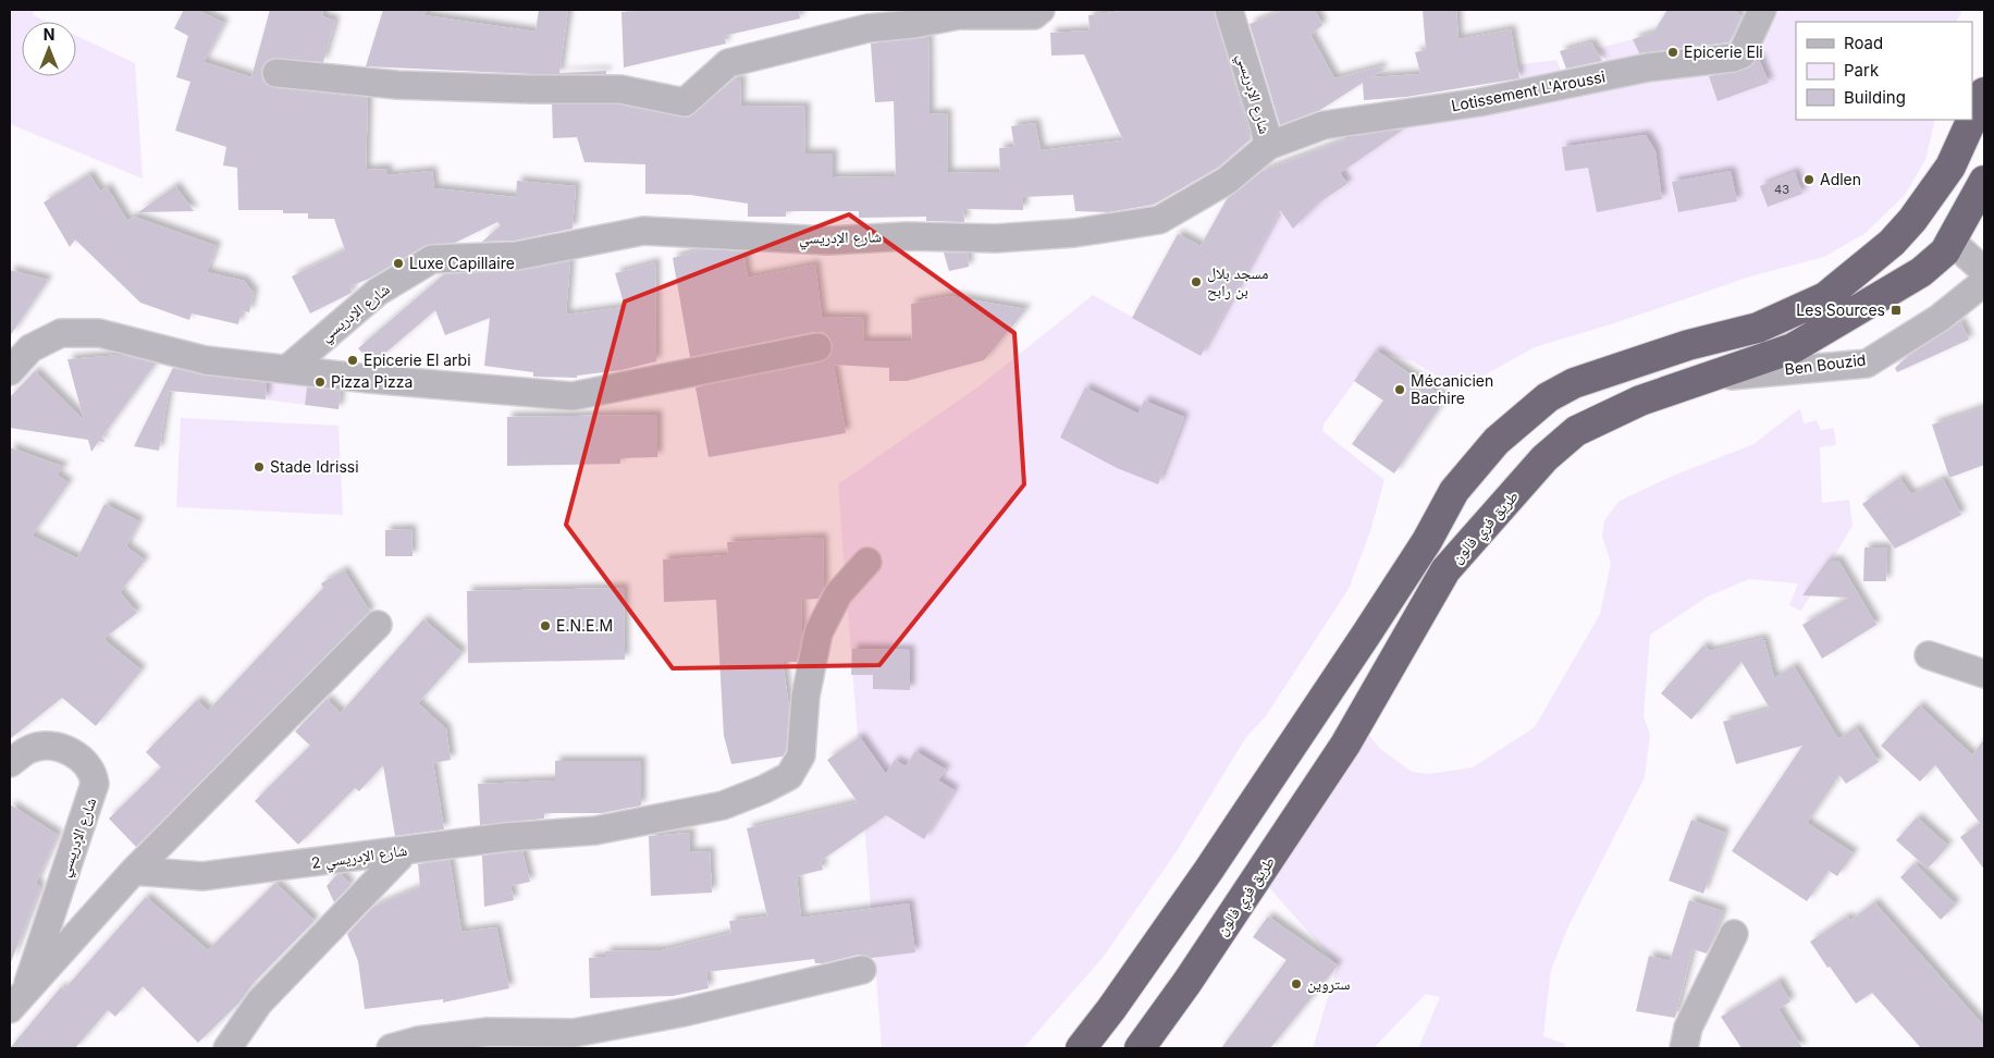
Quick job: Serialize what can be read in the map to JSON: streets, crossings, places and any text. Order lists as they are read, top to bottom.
{
  "streets": {
    "highway": ["طريق فري فالون"],
    "street": [
      "Lotissement L'Aroussi",
      "شارع الإدريسي",
      "Ben Bouzid",
      "شارع الإدريسي 2"
    ]
  },
  "crossings": [
    ["Lotissement L'Aroussi", "شارع الإدريسي"],
    ["Ben Bouzid", "طريق فري فالون"]
  ],
  "places": {
    "other": [
      "Epicerie Eli",
      "Adlen",
      "Luxe Capillaire",
      "مسجد بلال بن رابح",
      "Epicerie El arbi",
      "Pizza Pizza",
      "Mécanicien Bachire",
      "Stade Idrissi",
      "E.N.E.M",
      "ستروين"
    ],
    "transit": ["Les Sources"]
  },
  "house_numbers": ["43"],
  "legend": ["Road", "Park", "Building"],
  "north": "top"
}
